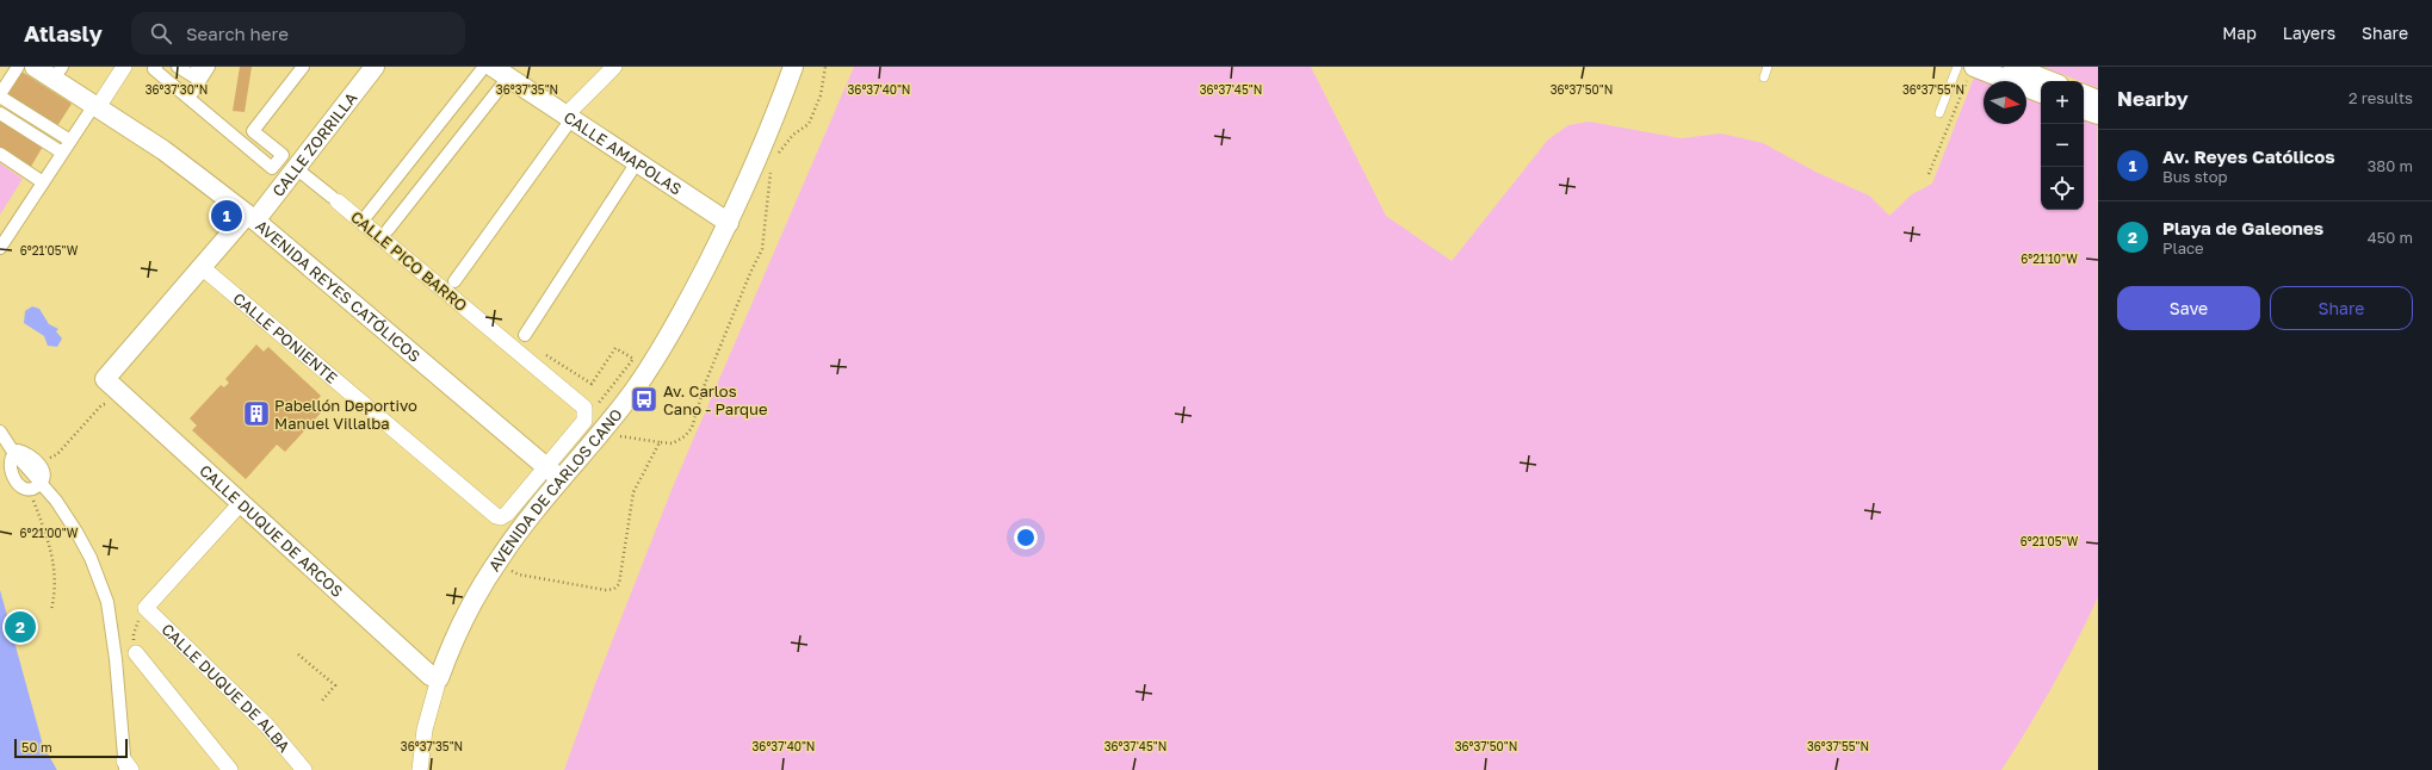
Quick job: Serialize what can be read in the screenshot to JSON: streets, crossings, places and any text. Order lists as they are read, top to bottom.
{
  "streets": {
    "street": [
      "CALLE ZORRILLA",
      "CALLE AMAPOLAS",
      "CALLE PICO BARRO",
      "AVENIDA REYES CATÓLICOS",
      "CALLE PONIENTE",
      "AVENIDA DE CARLOS CANO",
      "CALLE DUQUE DE ARCOS",
      "CALLE DUQUE DE ALBA"
    ]
  },
  "crossings": [
    ["CALLE ZORRILLA", "CALLE PICO BARRO"],
    ["CALLE ZORRILLA", "AVENIDA REYES CATÓLICOS"],
    ["CALLE ZORRILLA", "CALLE PONIENTE"],
    ["CALLE ZORRILLA", "CALLE DUQUE DE ARCOS"],
    ["CALLE AMAPOLAS", "AVENIDA DE CARLOS CANO"],
    ["CALLE PICO BARRO", "AVENIDA DE CARLOS CANO"],
    ["AVENIDA REYES CATÓLICOS", "AVENIDA DE CARLOS CANO"],
    ["CALLE PONIENTE", "AVENIDA DE CARLOS CANO"],
    ["AVENIDA DE CARLOS CANO", "CALLE DUQUE DE ARCOS"]
  ],
  "places": {
    "bus stop": ["Av. Carlos Cano - Parque"],
    "building": ["Pabellón Deportivo Manuel Villalba"]
  },
  "scale_bar": "50 m",
  "north": "right",
  "page": {
    "header": "Atlasly",
    "search": "Search here",
    "nav": ["Map", "Layers", "Share"],
    "heading": ["Nearby", "2 results"],
    "map_buttons": ["+", "−"],
    "list": [
      {
        "mark": "1",
        "name": "Av. Reyes Católicos",
        "note": "Bus stop",
        "value": "380 m"
      },
      {
        "mark": "2",
        "name": "Playa de Galeones",
        "note": "Place",
        "value": "450 m"
      }
    ],
    "pins": ["1", "2"],
    "buttons": ["Save", "Share"],
    "scale": "50 m"
  },
  "coordinates": [
    "36°37'30\"N",
    "36°37'35\"N",
    "36°37'40\"N",
    "36°37'45\"N",
    "36°37'50\"N",
    "36°37'55\"N",
    "6°21'05\"W",
    "6°21'10\"W",
    "6°21'00\"W"
  ]
}
